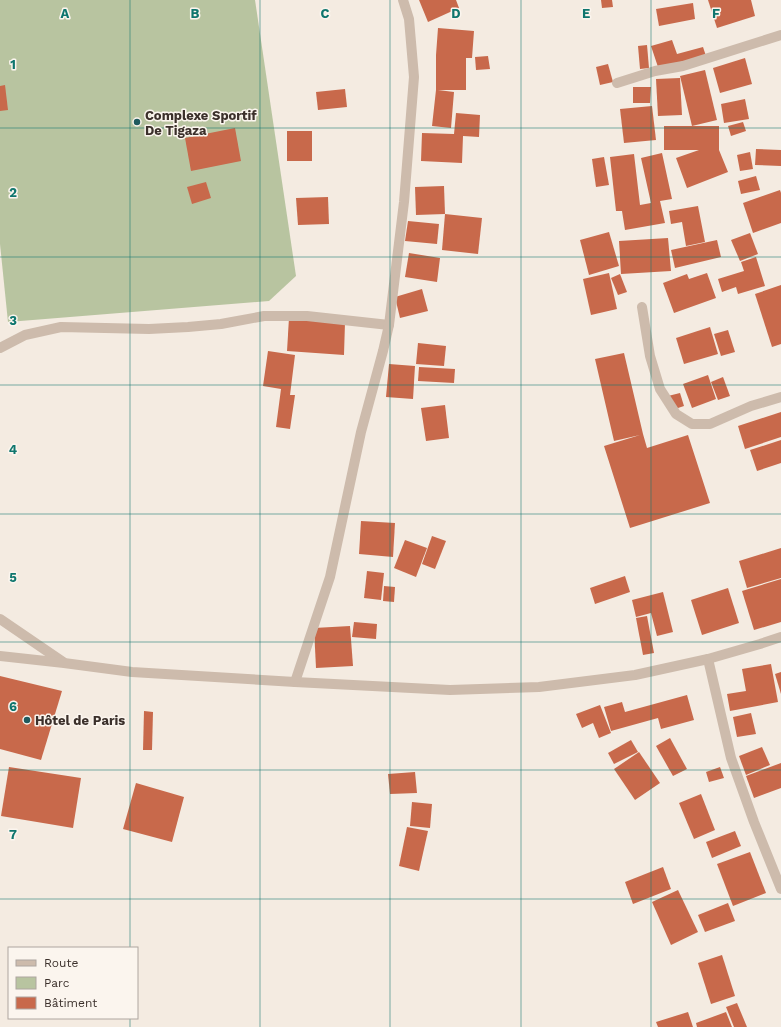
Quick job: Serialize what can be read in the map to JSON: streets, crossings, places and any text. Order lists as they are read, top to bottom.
{
  "places": ["Complexe Sportif De Tigaza", "Hôtel de Paris"],
  "legend": ["Route", "Parc", "Bâtiment"],
  "grid": {
    "columns": [
      "A",
      "B",
      "C",
      "D",
      "E",
      "F"
    ],
    "rows": [
      "1",
      "2",
      "3",
      "4",
      "5",
      "6",
      "7"
    ]
  }
}
